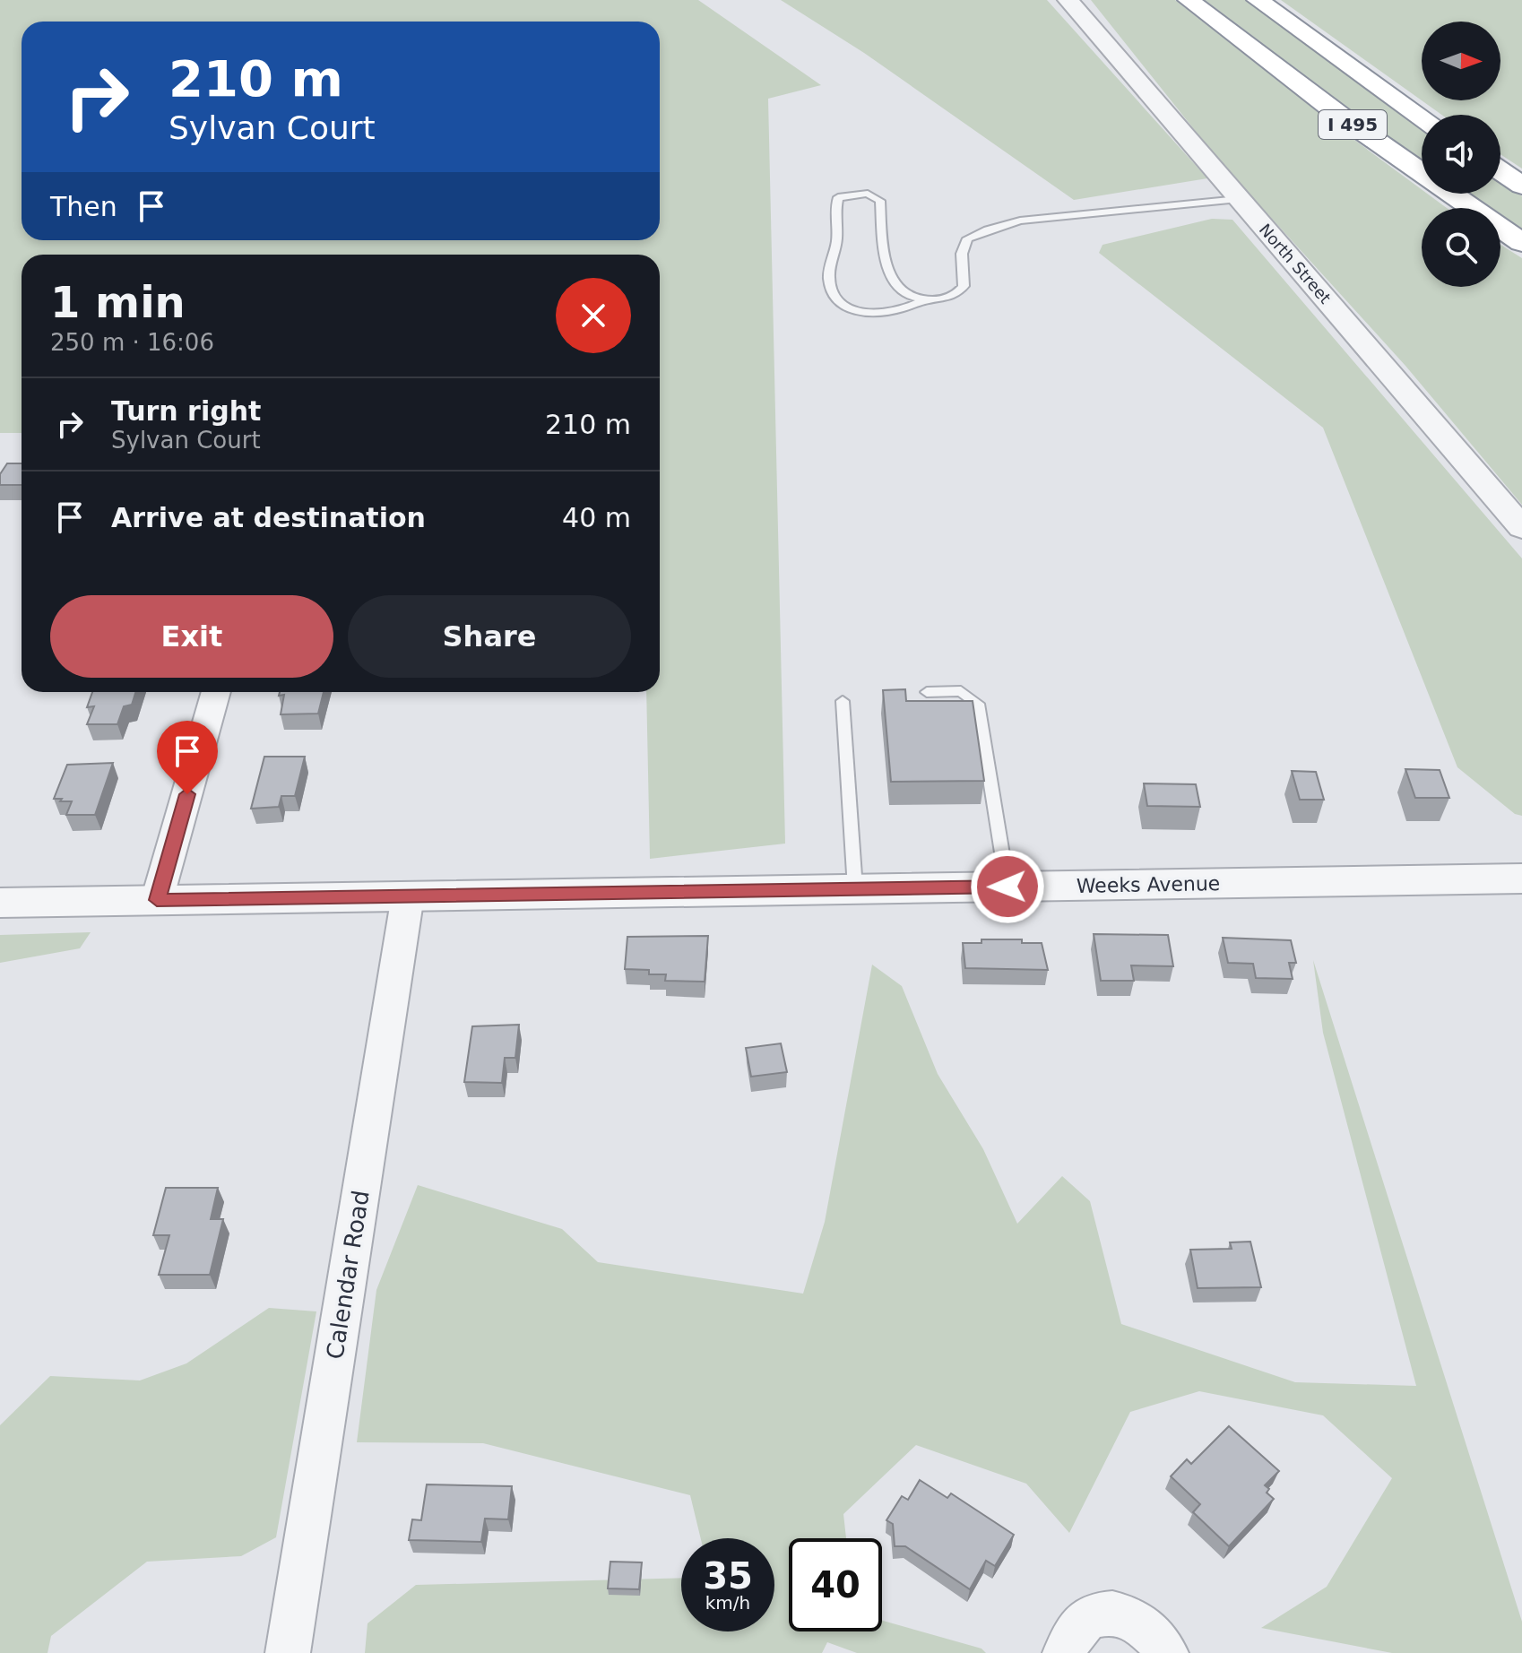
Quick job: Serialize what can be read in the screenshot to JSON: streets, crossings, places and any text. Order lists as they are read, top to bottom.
{
  "streets": {
    "highway": ["I 495"],
    "street": ["North Street", "Weeks Avenue", "Calendar Road"]
  },
  "crossings": [
    ["Weeks Avenue", "Calendar Road"]
  ],
  "north": "right",
  "page": {
    "turn": ["210 m", "Sylvan Court"],
    "then": "Then",
    "heading": ["1 min", "250 m · 16:06"],
    "list": [
      {
        "name": "Turn right",
        "note": "Sylvan Court",
        "value": "210 m"
      },
      {
        "name": "Arrive at destination",
        "value": "40 m"
      }
    ],
    "buttons": ["Exit", "Share"],
    "speed": "35 km/h",
    "limit": "40"
  }
}
